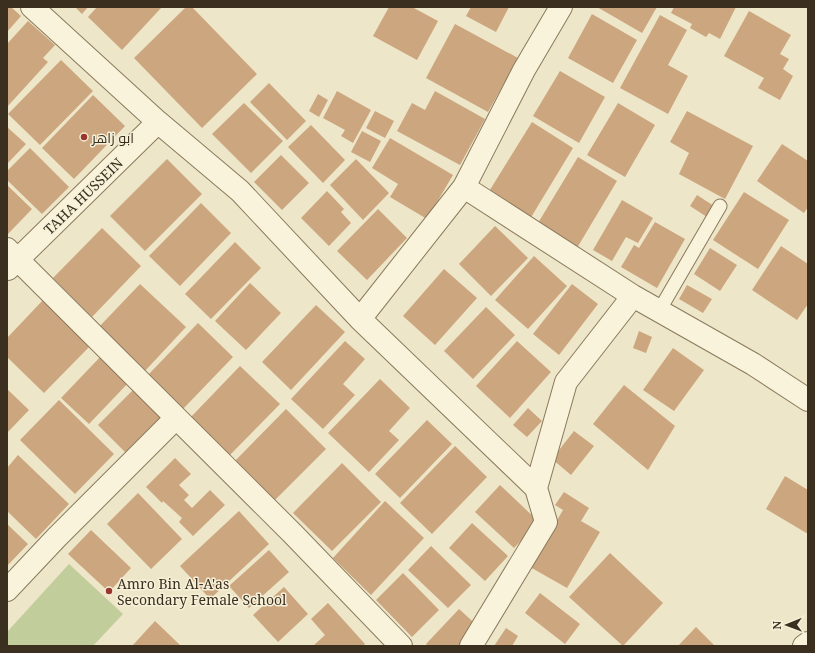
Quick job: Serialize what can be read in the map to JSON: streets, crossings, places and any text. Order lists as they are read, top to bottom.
{
  "streets": {
    "street": ["TAHA HUSSEIN"]
  },
  "places": ["ابو زاهر", "Amro Bin Al-A'as Secondary Female School"],
  "north": "left"
}
